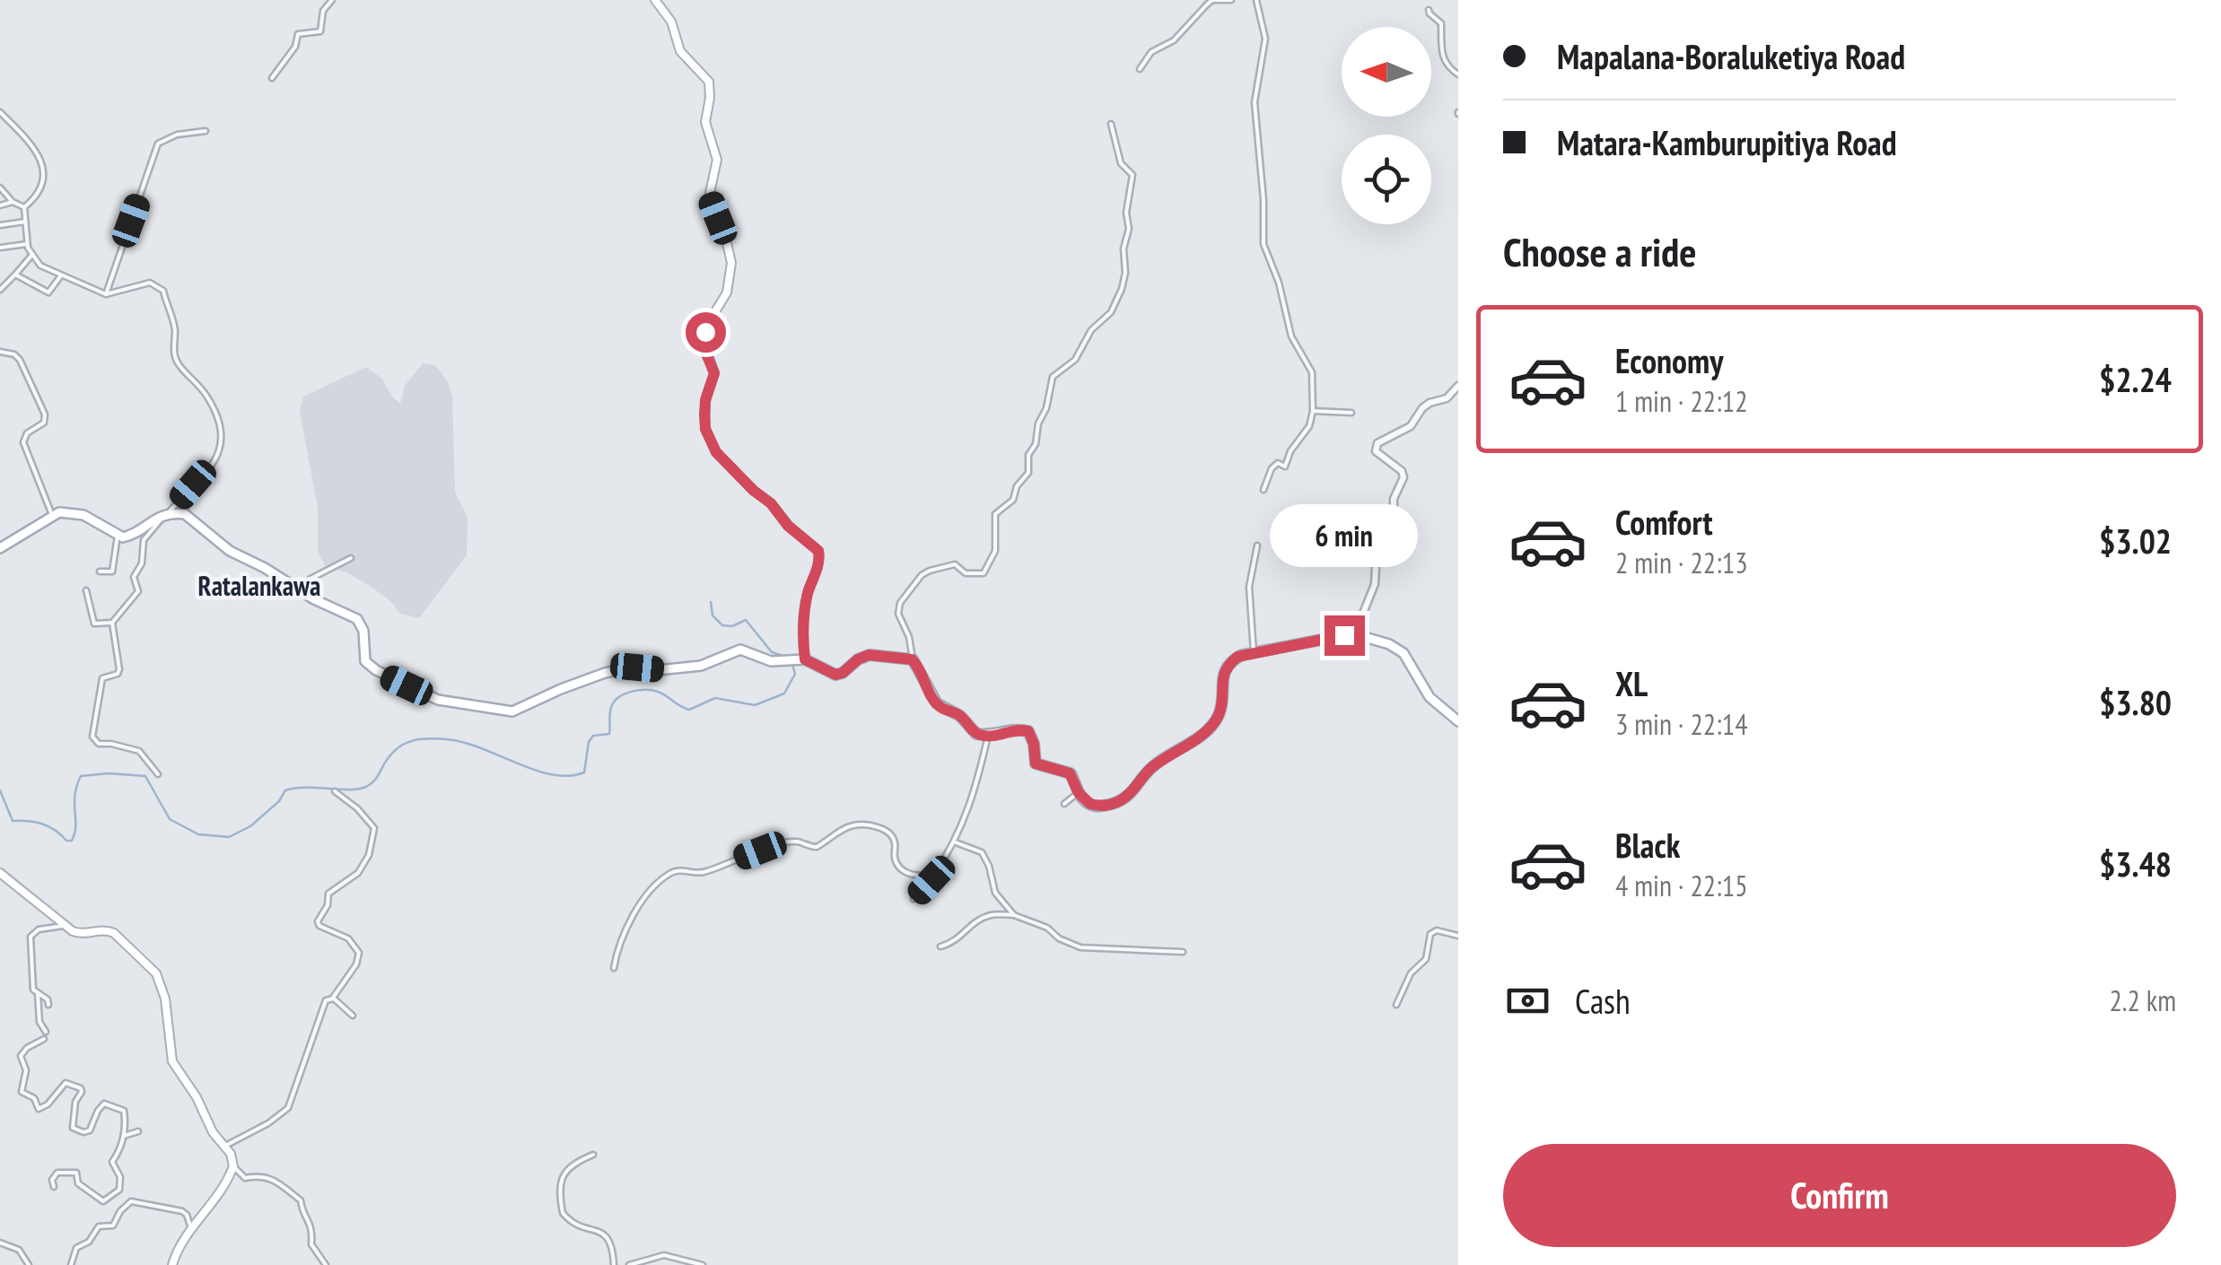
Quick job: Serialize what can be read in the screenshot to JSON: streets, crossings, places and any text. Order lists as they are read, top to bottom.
{
  "districts": ["Ratalankawa"],
  "north": "left",
  "page": {
    "banner": ["Mapalana-Boraluketiya Road", "Matara-Kamburupitiya Road"],
    "heading": "Choose a ride",
    "list": [
      {
        "name": "Economy",
        "note": "1 min · 22:12",
        "value": "$2.24"
      },
      {
        "name": "Comfort",
        "note": "2 min · 22:13",
        "value": "$3.02"
      },
      {
        "name": "XL",
        "note": "3 min · 22:14",
        "value": "$3.80"
      },
      {
        "name": "Black",
        "note": "4 min · 22:15",
        "value": "$3.48"
      }
    ],
    "bubble": "6 min",
    "pay": ["Cash", "2.2 km"],
    "buttons": "Confirm"
  }
}
